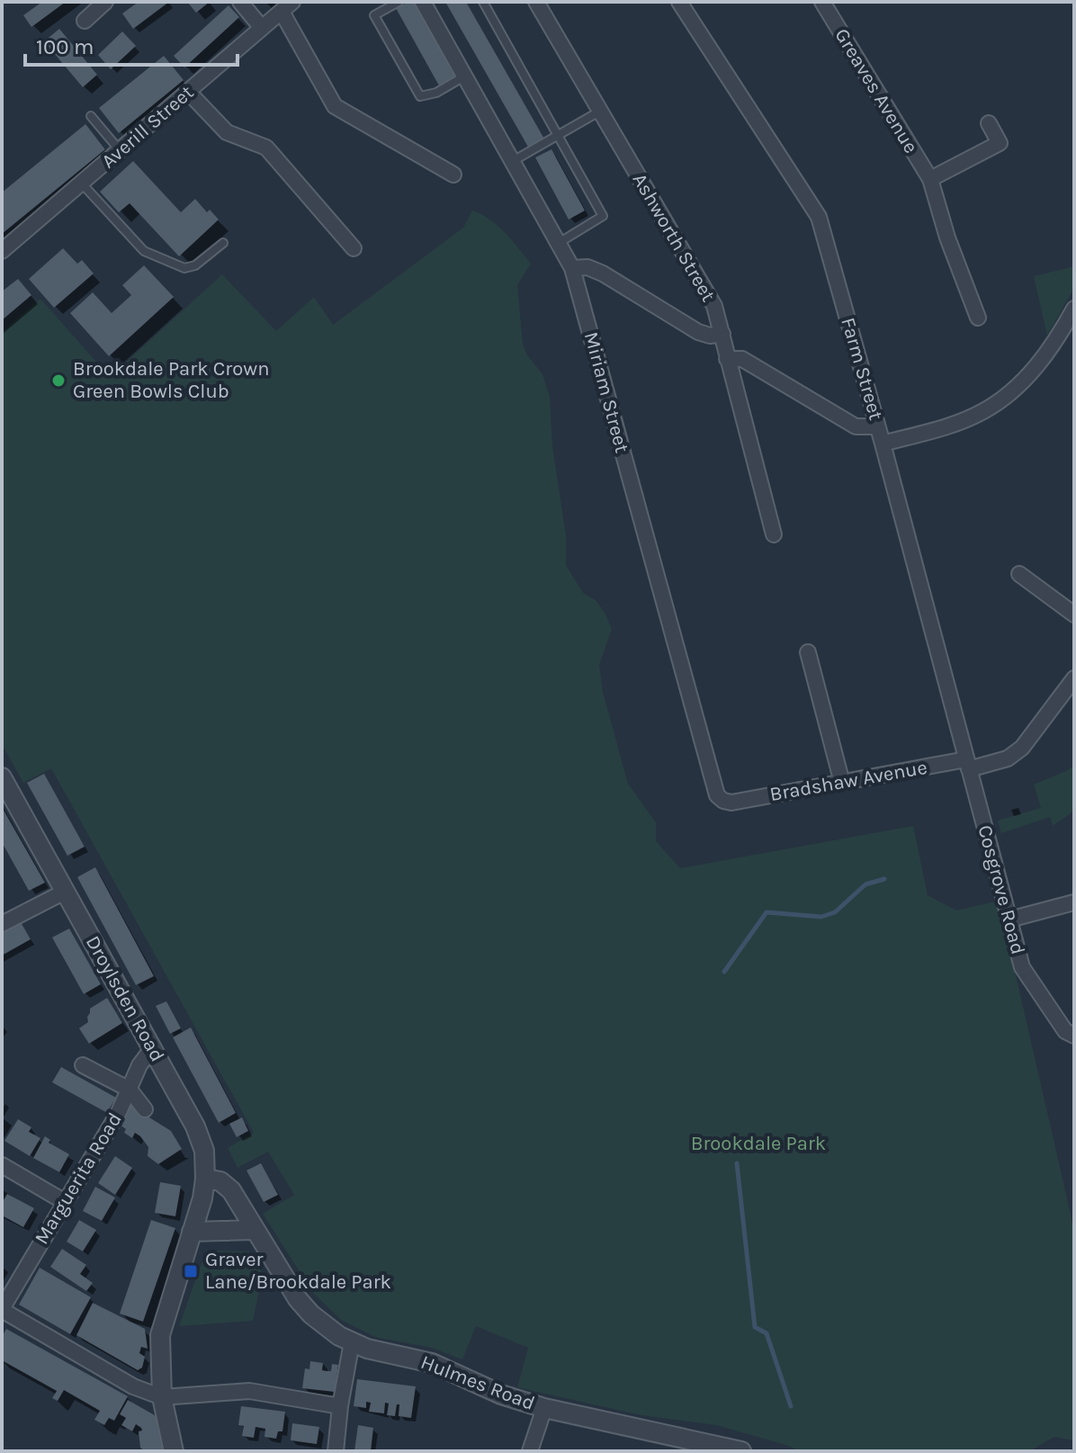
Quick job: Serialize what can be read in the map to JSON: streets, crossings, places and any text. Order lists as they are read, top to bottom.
{
  "streets": {
    "street": [
      "Greaves Avenue",
      "Averill Street",
      "Ashworth Street",
      "Farm Street",
      "Miriam Street",
      "Bradshaw Avenue",
      "Cosgrove Road",
      "Droylsden Road",
      "Marguerita Road",
      "Hulmes Road"
    ]
  },
  "crossings": [
    ["Farm Street", "Bradshaw Avenue"],
    ["Farm Street", "Cosgrove Road"],
    ["Miriam Street", "Bradshaw Avenue"],
    ["Bradshaw Avenue", "Cosgrove Road"],
    ["Droylsden Road", "Marguerita Road"],
    ["Droylsden Road", "Hulmes Road"]
  ],
  "parks": ["Brookdale Park"],
  "places": {
    "other": ["Brookdale Park Crown Green Bowls Club"],
    "transit": ["Graver Lane/Brookdale Park"]
  },
  "scale_bar": "100 m"
}
